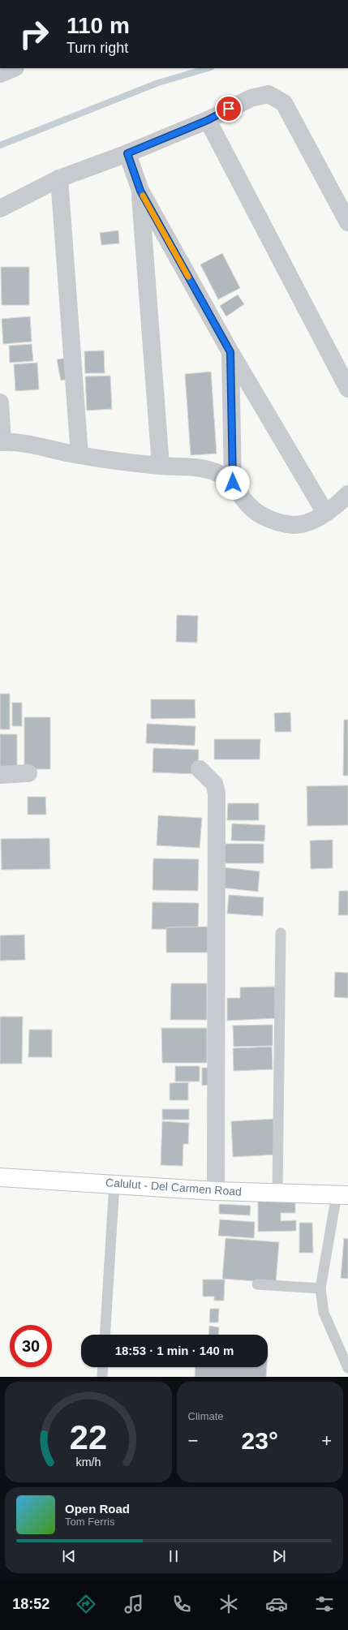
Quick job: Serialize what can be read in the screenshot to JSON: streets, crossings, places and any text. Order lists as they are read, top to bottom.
{
  "streets": {
    "main road": ["Calulut - Del Carmen Road"]
  },
  "page": {
    "turn": ["110 m", "Turn right"],
    "limit": "30",
    "trip": "18:53 · 1 min · 140 m",
    "tile": "Climate",
    "heat": ["−", "23°", "+"],
    "song": ["Open Road", "Tom Ferris"],
    "tabs": "18:52",
    "gauge": ["22", "km/h"]
  }
}
